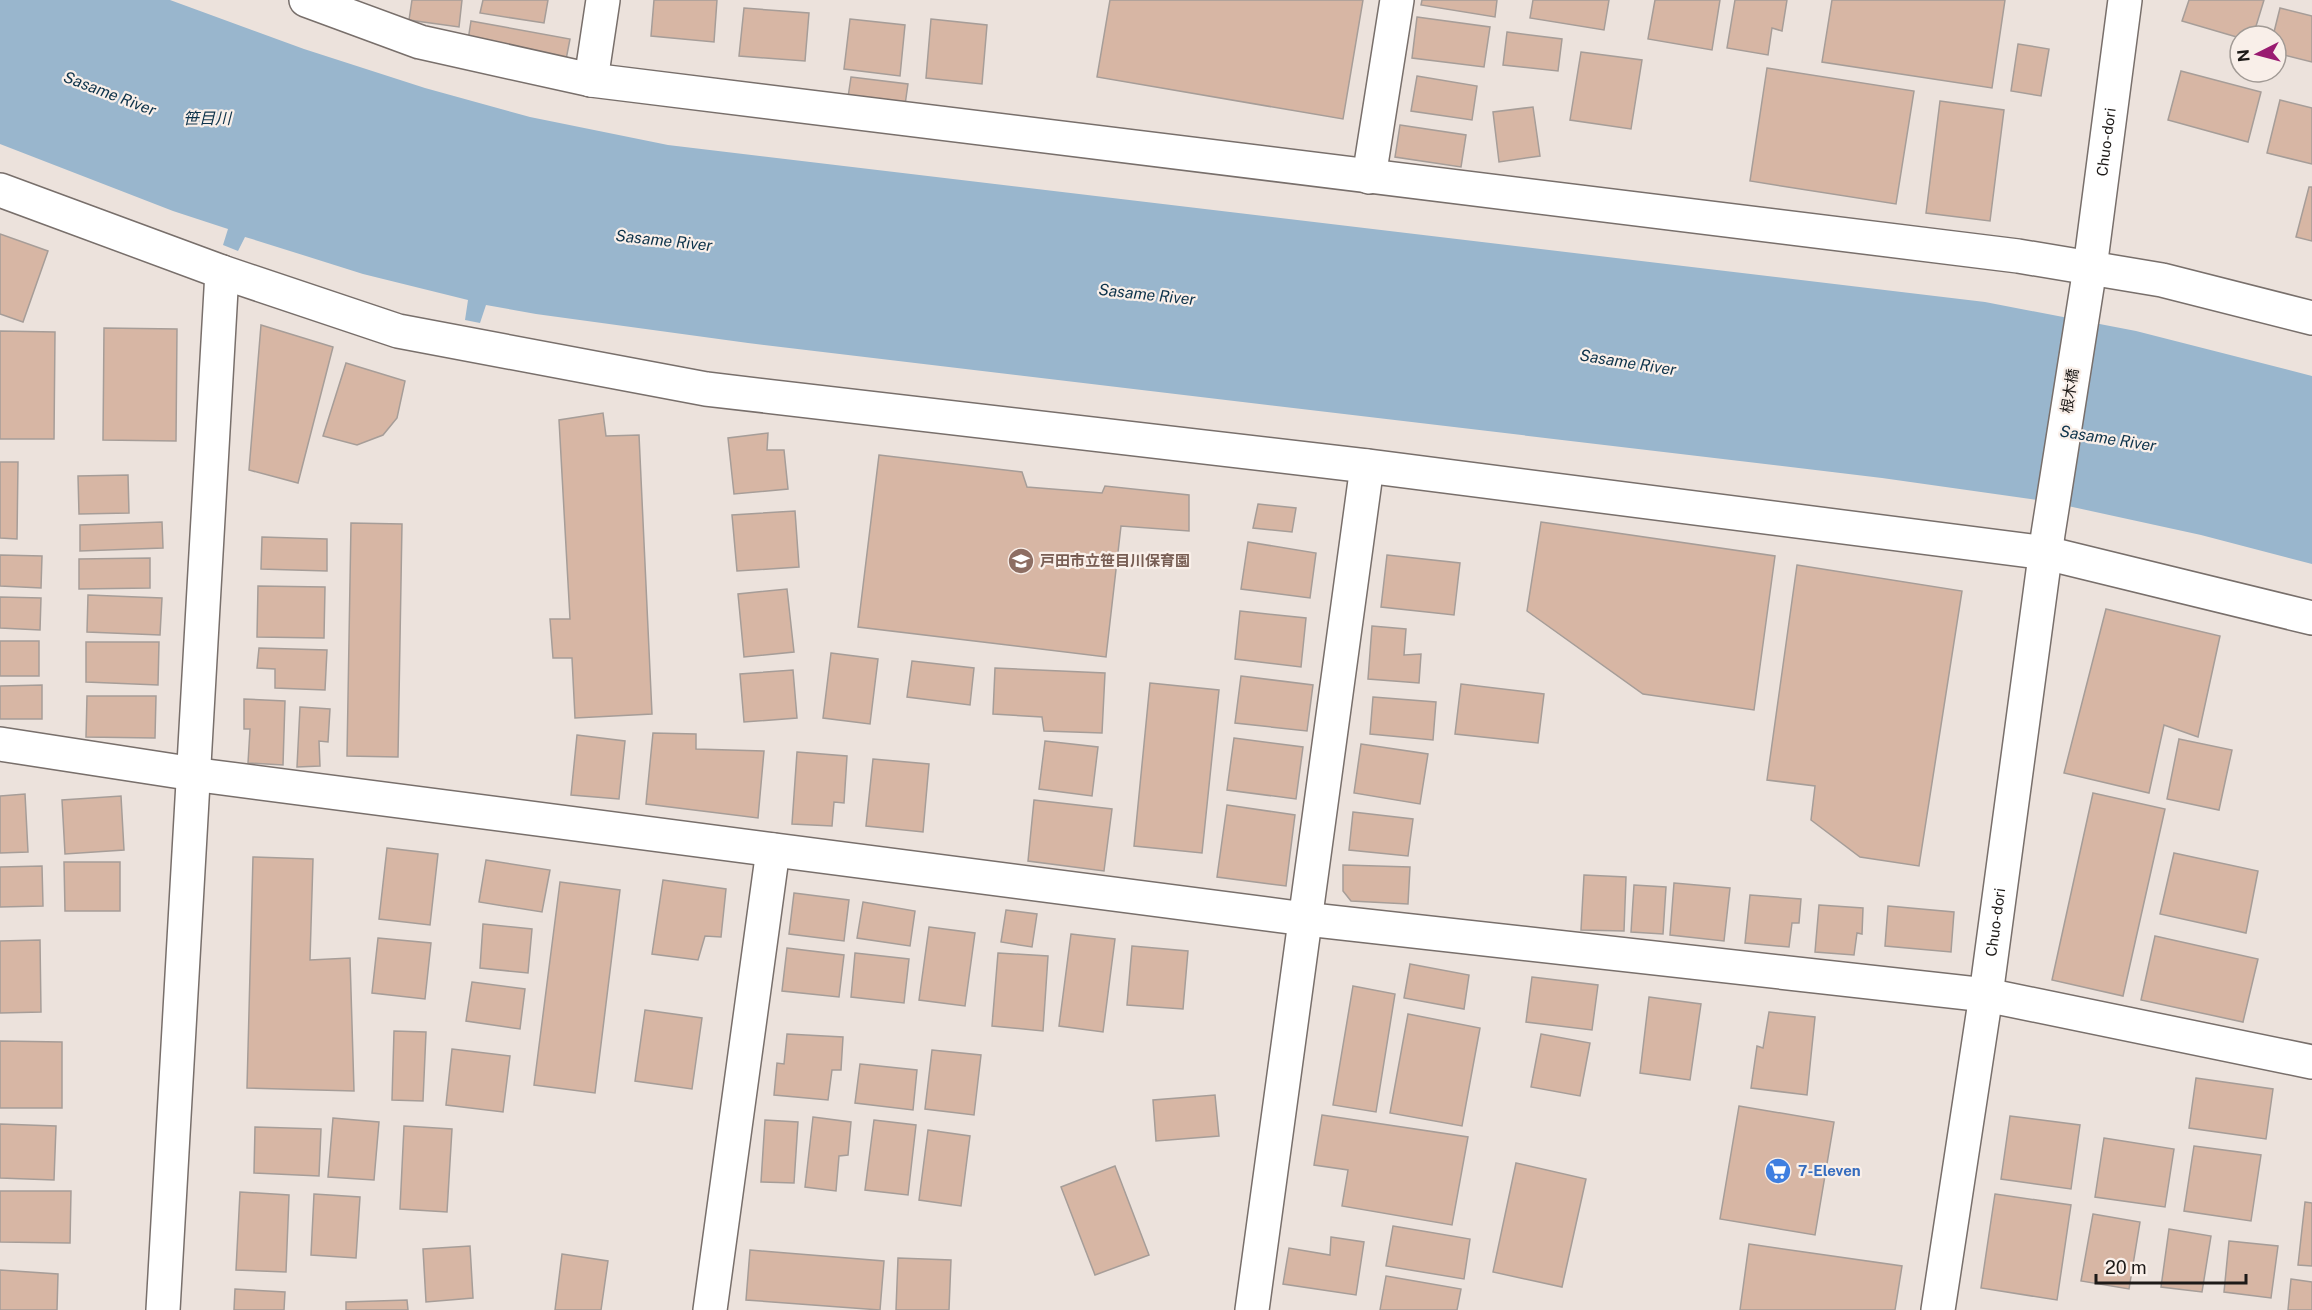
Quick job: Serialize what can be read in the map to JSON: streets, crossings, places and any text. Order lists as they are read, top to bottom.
{
  "streets": {
    "street": ["Chuo-dori", "根木橋"]
  },
  "crossings": [
    ["Chuo-dori", "根木橋"]
  ],
  "water": ["Sasame River", "笹目川"],
  "places": {
    "school or university": ["戸田市立笹目川保育園"],
    "supermarket": ["7-Eleven"]
  },
  "scale_bar": "20 m",
  "north": "left"
}
